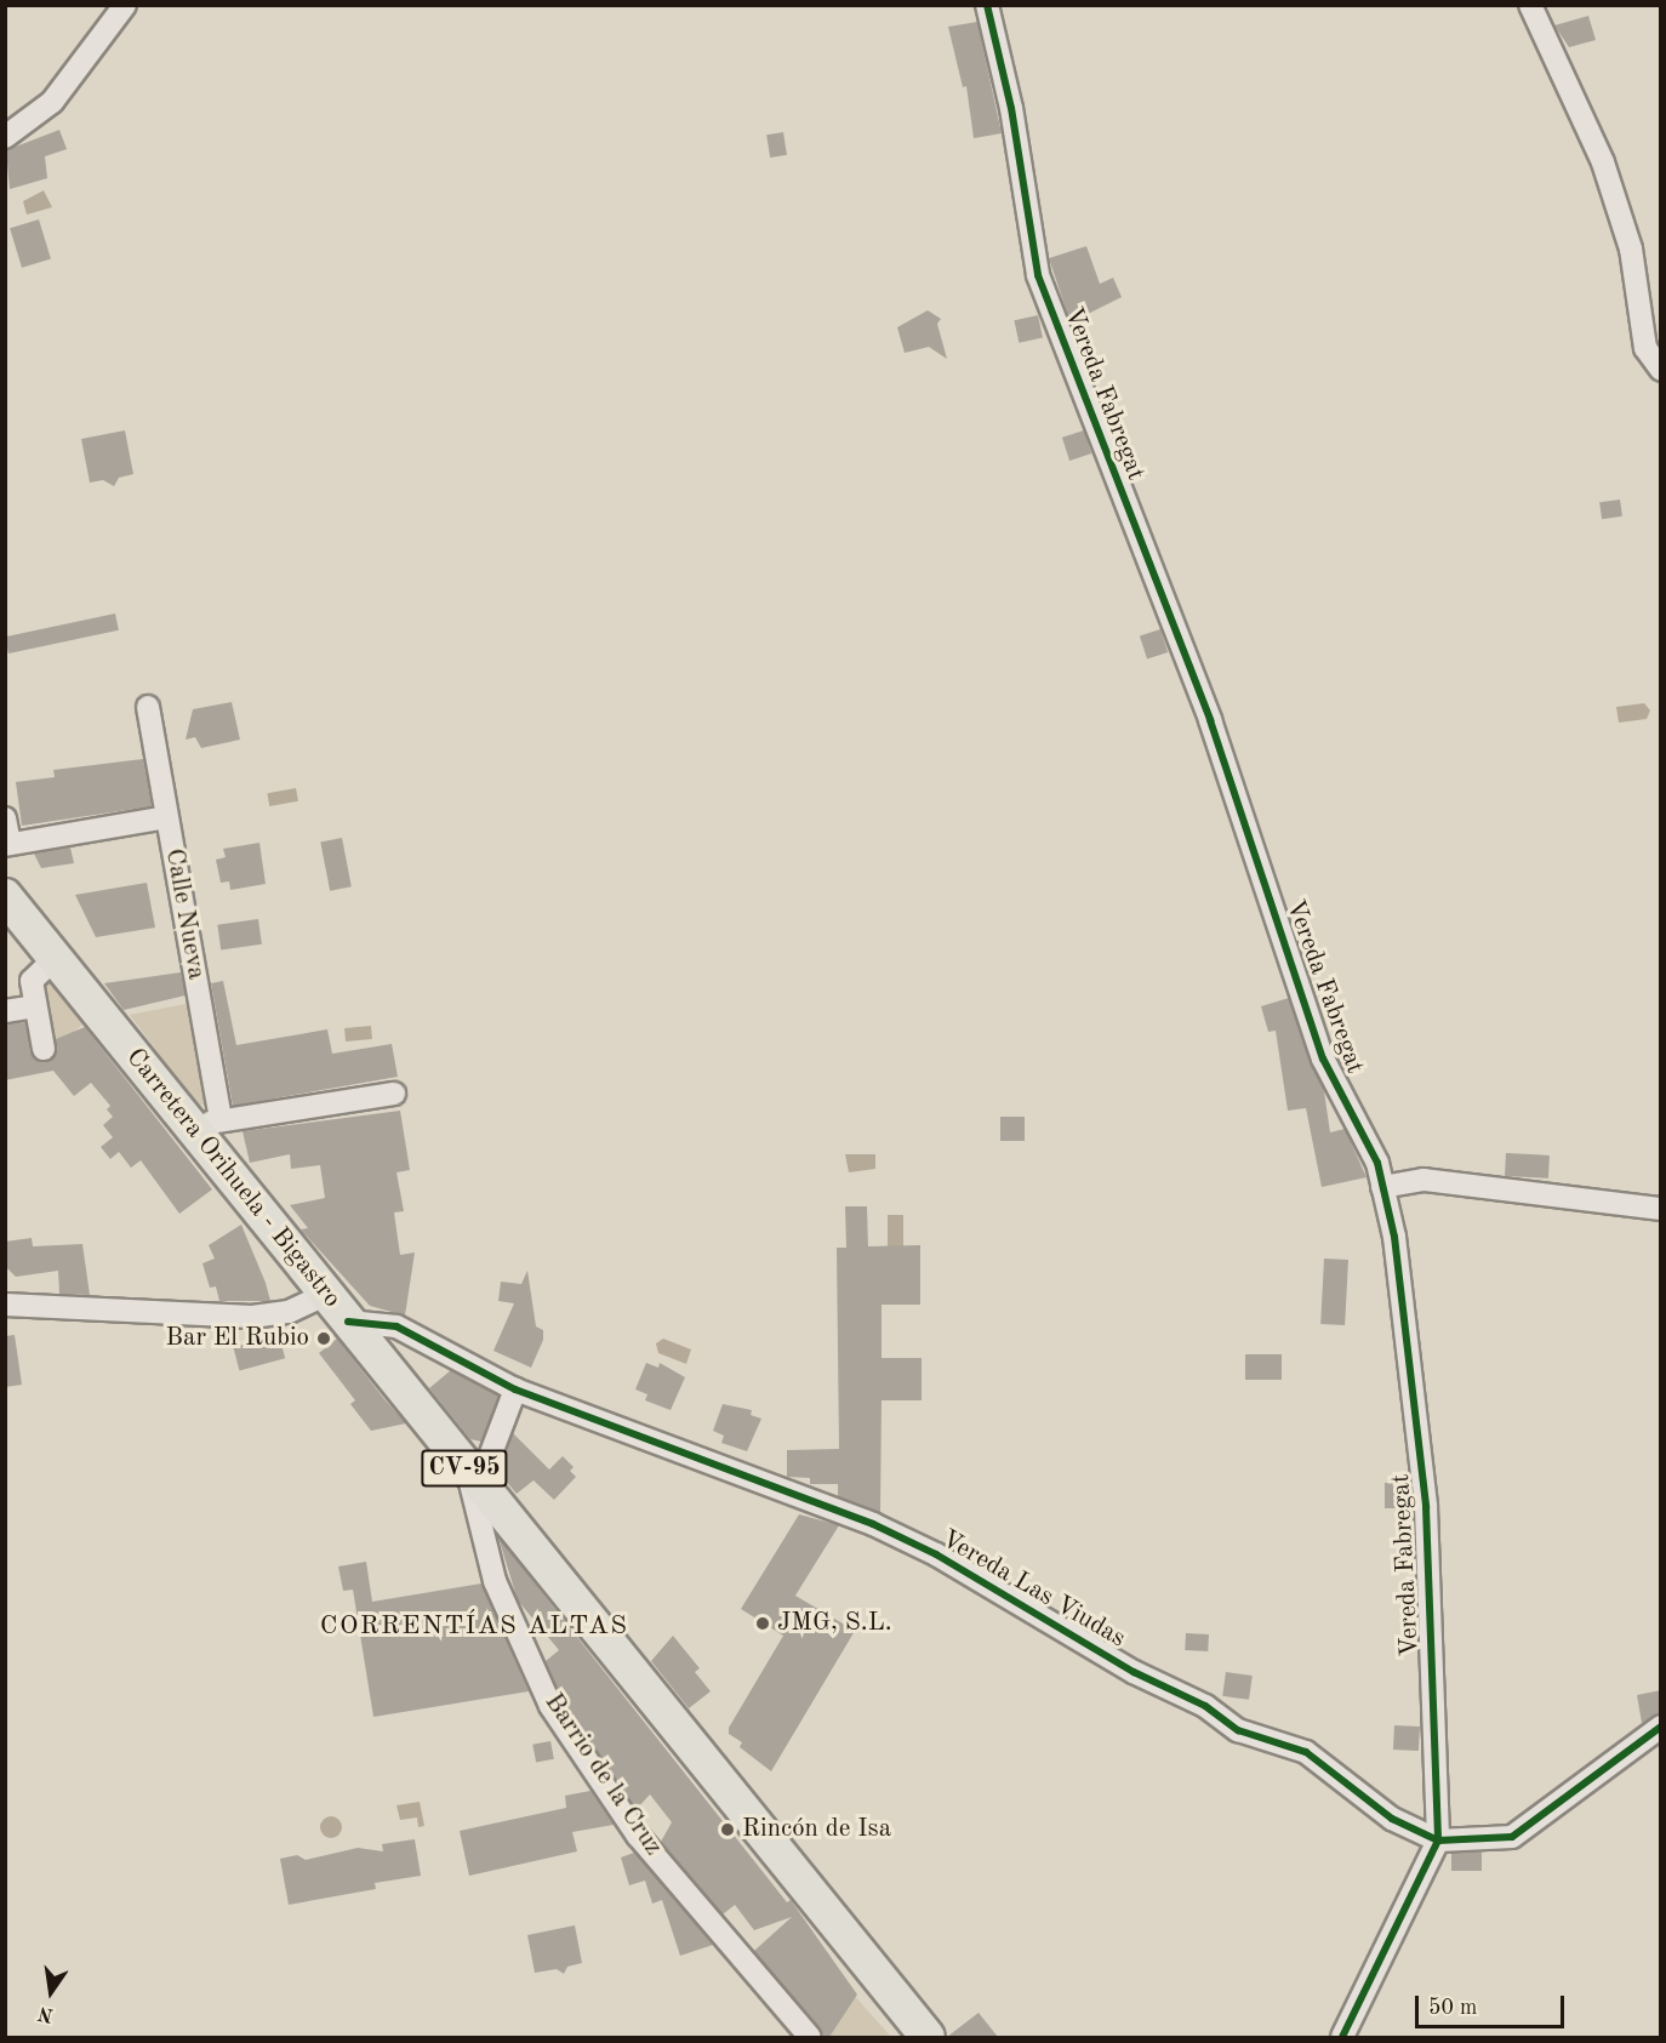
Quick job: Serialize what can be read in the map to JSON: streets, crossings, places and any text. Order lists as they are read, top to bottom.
{
  "streets": {
    "main road": ["Carretera Orihuela - Bigastro", "CV-95"],
    "street": [
      "Vereda Fabregat",
      "Calle Nueva",
      "Vereda Las Viudas",
      "Barrio de la Cruz"
    ]
  },
  "crossings": [
    ["Vereda Fabregat", "Vereda Las Viudas"],
    ["Calle Nueva", "Carretera Orihuela - Bigastro"],
    ["Carretera Orihuela - Bigastro", "Vereda Las Viudas"],
    ["Carretera Orihuela - Bigastro", "Barrio de la Cruz"]
  ],
  "districts": ["CORRENTÍAS ALTAS"],
  "places": ["Bar El Rubio", "JMG, S.L.", "Rincón de Isa"],
  "scale_bar": "50 m",
  "north": "bottom"
}
